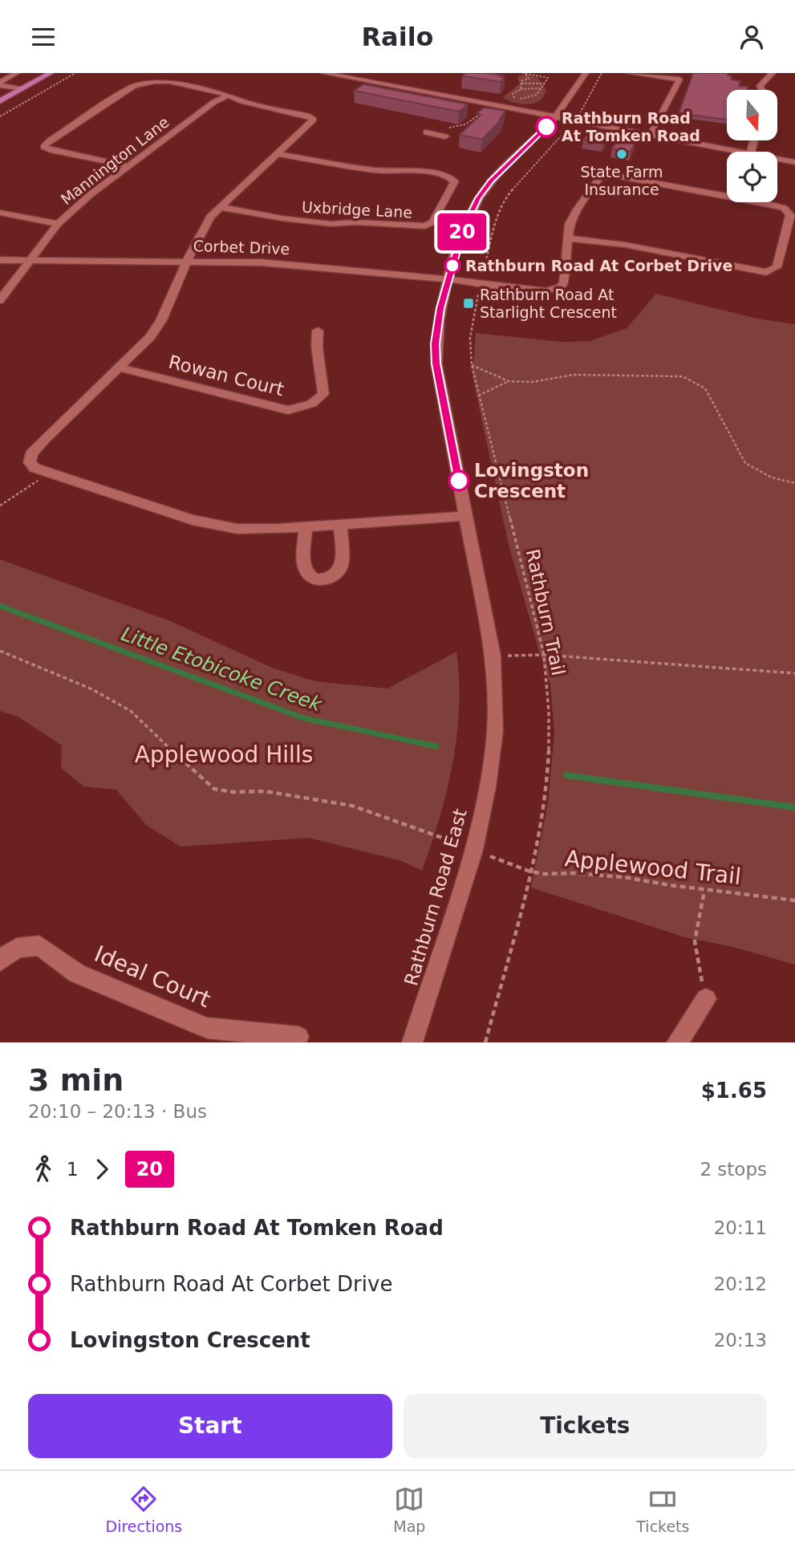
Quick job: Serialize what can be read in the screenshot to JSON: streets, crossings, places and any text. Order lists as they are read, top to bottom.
{
  "streets": {
    "street": [
      "Mannington Lane",
      "Uxbridge Lane",
      "Corbet Drive",
      "Rowan Court",
      "Rathburn Road East",
      "Ideal Court"
    ],
    "path": ["Rathburn Trail", "Applewood Trail"]
  },
  "crossings": [
    ["Mannington Lane", "Corbet Drive"],
    ["Corbet Drive", "Rathburn Trail"],
    ["Corbet Drive", "Rathburn Road East"],
    ["Rathburn Trail", "Applewood Trail"]
  ],
  "water": ["Little Etobicoke Creek"],
  "parks": ["Applewood Hills"],
  "places": {
    "other": [
      "Rathburn Road At Tomken Road",
      "State Farm Insurance",
      "Rathburn Road At Corbet Drive",
      "Lovingston Crescent"
    ],
    "transit": ["Rathburn Road At Starlight Crescent"]
  },
  "lines": ["bus line 20"],
  "north": "bottom",
  "page": {
    "header": "Railo",
    "on_map": "20",
    "heading": ["3 min", "20:10 – 20:13 · Bus", "$1.65"],
    "legs": ["1", "20", "2 stops"],
    "list": [
      {
        "name": "Rathburn Road At Tomken Road",
        "value": "20:11"
      },
      {
        "name": "Rathburn Road At Corbet Drive",
        "value": "20:12"
      },
      {
        "name": "Lovingston Crescent",
        "value": "20:13"
      }
    ],
    "buttons": ["Start", "Tickets"],
    "tabs": ["Directions", "Map", "Tickets"]
  }
}
